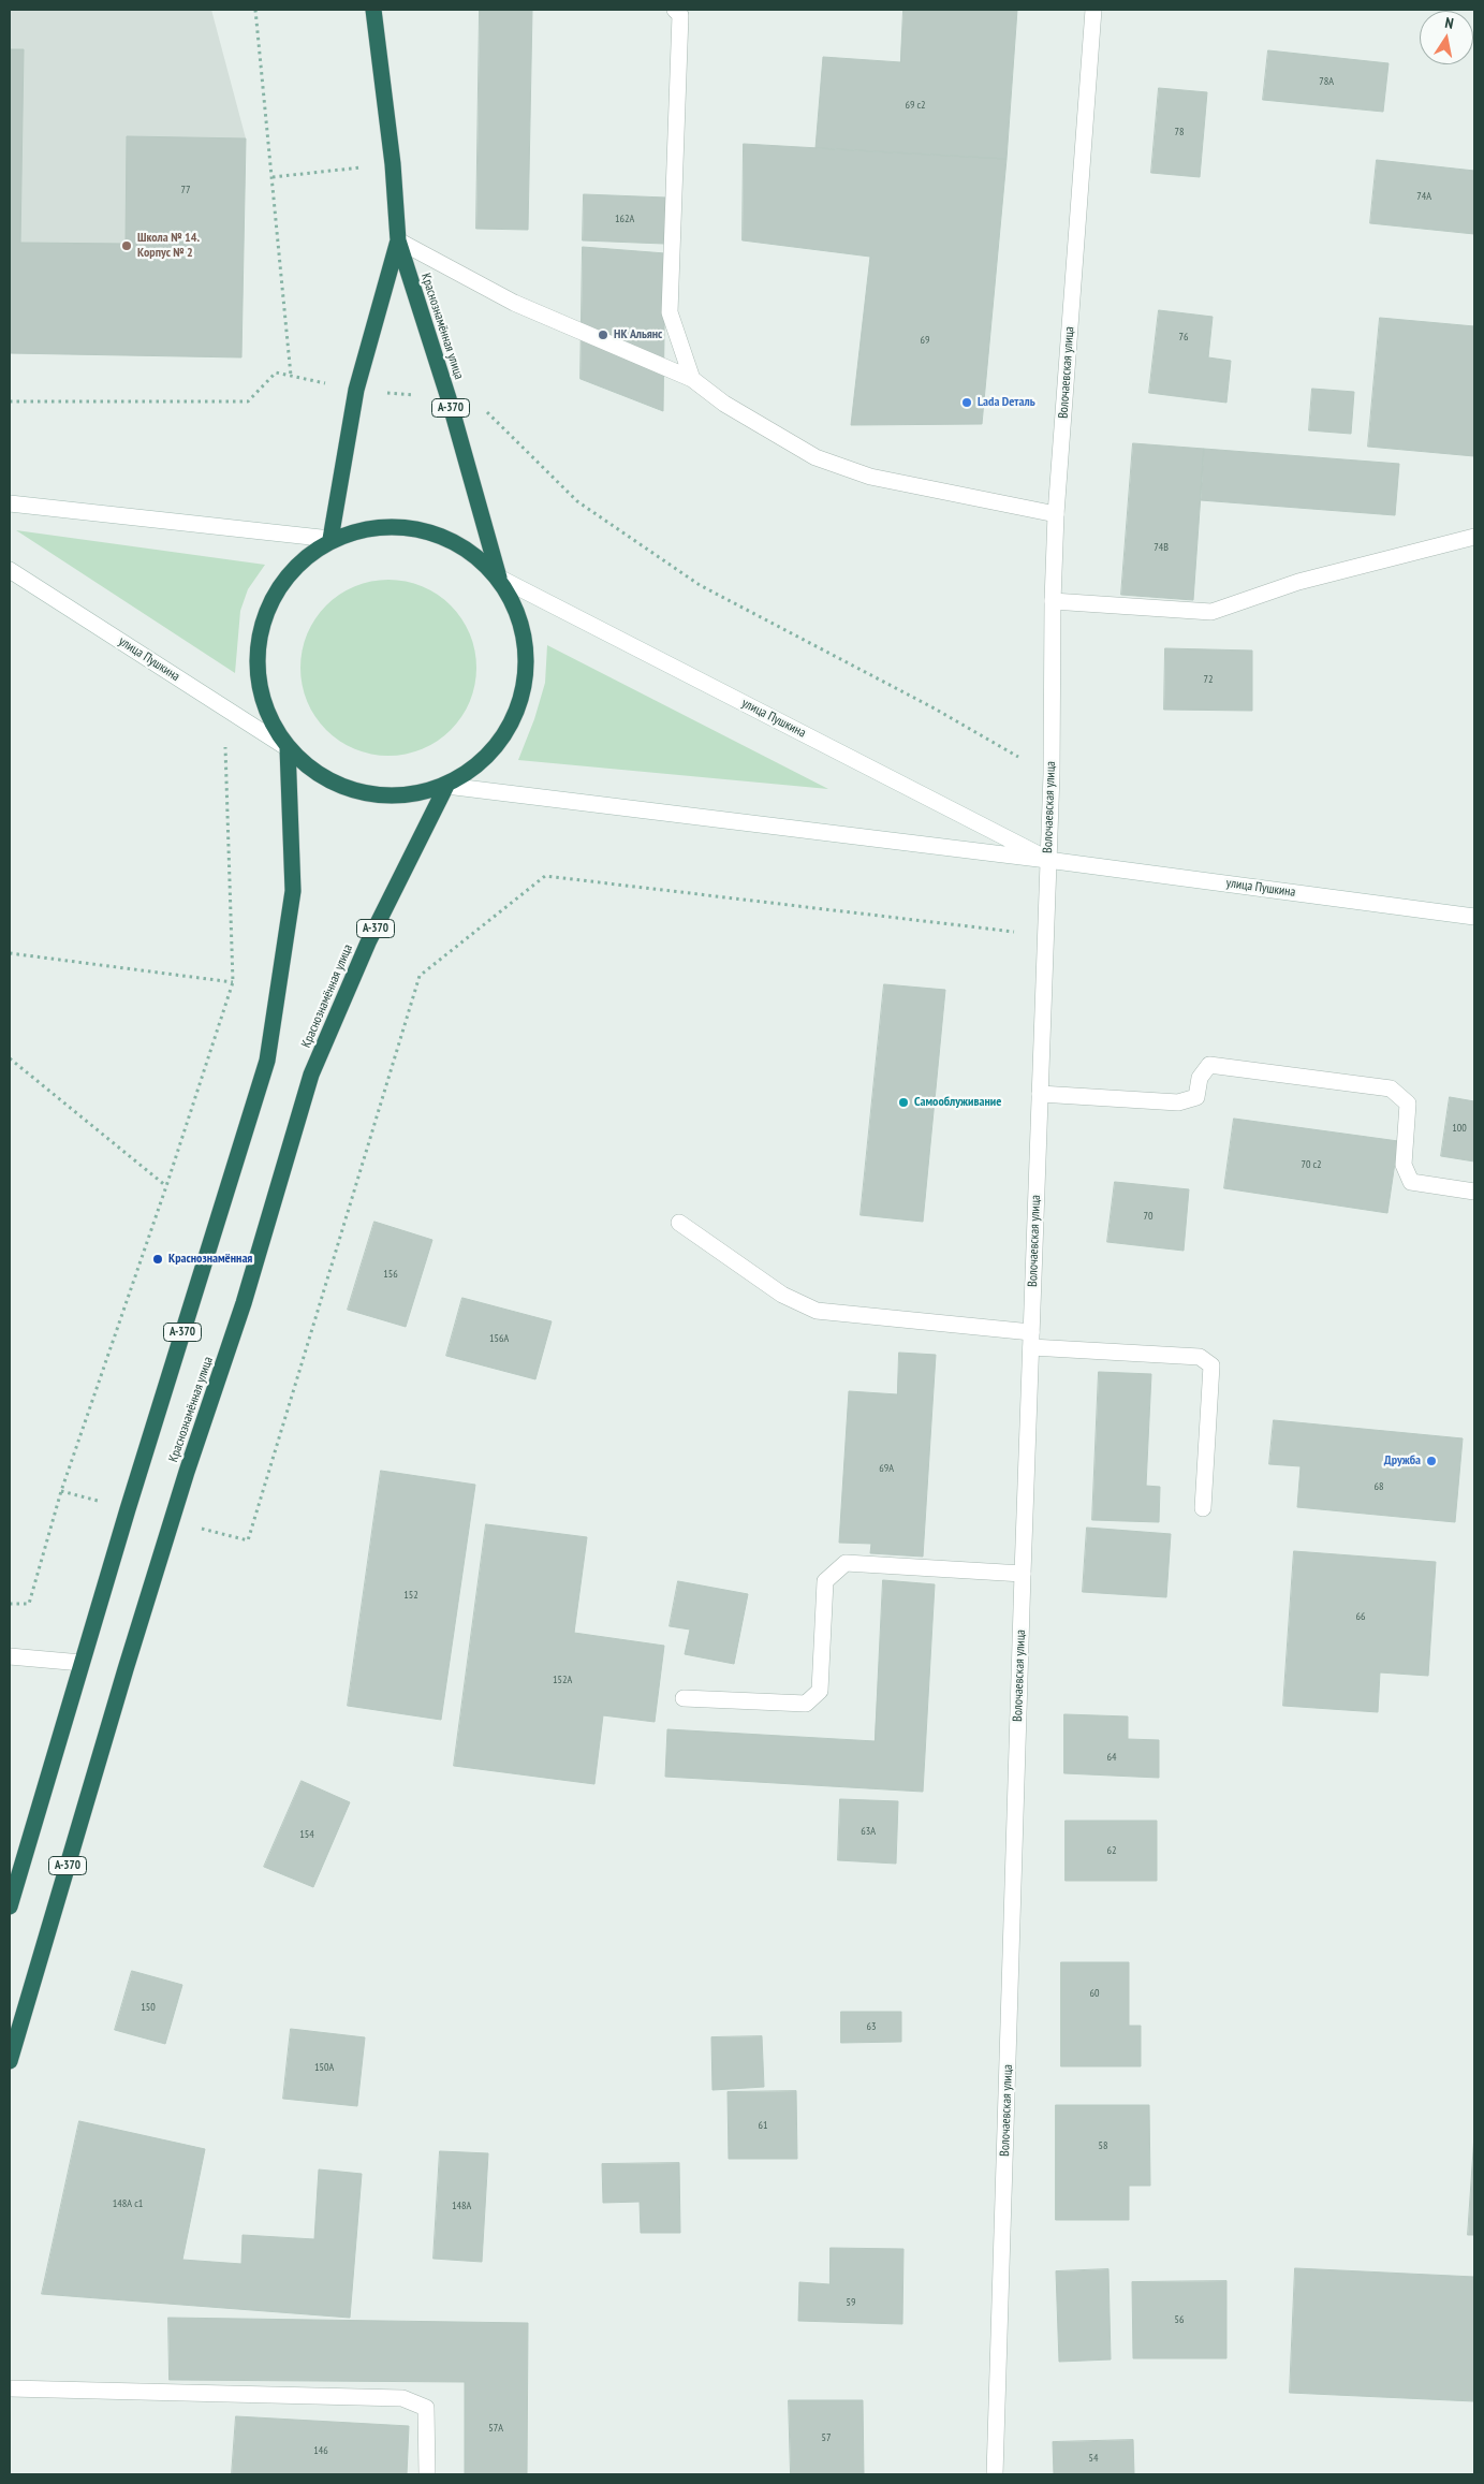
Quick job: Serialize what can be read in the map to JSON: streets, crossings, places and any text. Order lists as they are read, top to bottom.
{
  "streets": {
    "highway": ["Краснознамённая улица", "А-370"],
    "street": ["Волочаевская улица", "улица Пушкина"]
  },
  "crossings": [
    ["Краснознамённая улица", "А-370"],
    ["Краснознамённая улица", "улица Пушкина"],
    ["Волочаевская улица", "улица Пушкина"],
    ["А-370", "улица Пушкина"]
  ],
  "places": [
    "Школа № 14. Корпус № 2",
    "НК Альянс",
    "Lada Dеталь",
    "Самооблуживание",
    "Краснознамённая",
    "Дружба"
  ],
  "house_numbers": [
    "78А",
    "69 с2",
    "78",
    "77",
    "74А",
    "162А",
    "76",
    "69",
    "74В",
    "72",
    "100",
    "70 с2",
    "70",
    "156",
    "156А",
    "69А",
    "68",
    "152",
    "66",
    "152А",
    "64",
    "63А",
    "154",
    "62",
    "60",
    "150",
    "63",
    "150А",
    "61",
    "58",
    "148А с1",
    "148А",
    "59",
    "56",
    "57А",
    "57",
    "146",
    "54"
  ],
  "north": "top"
}
